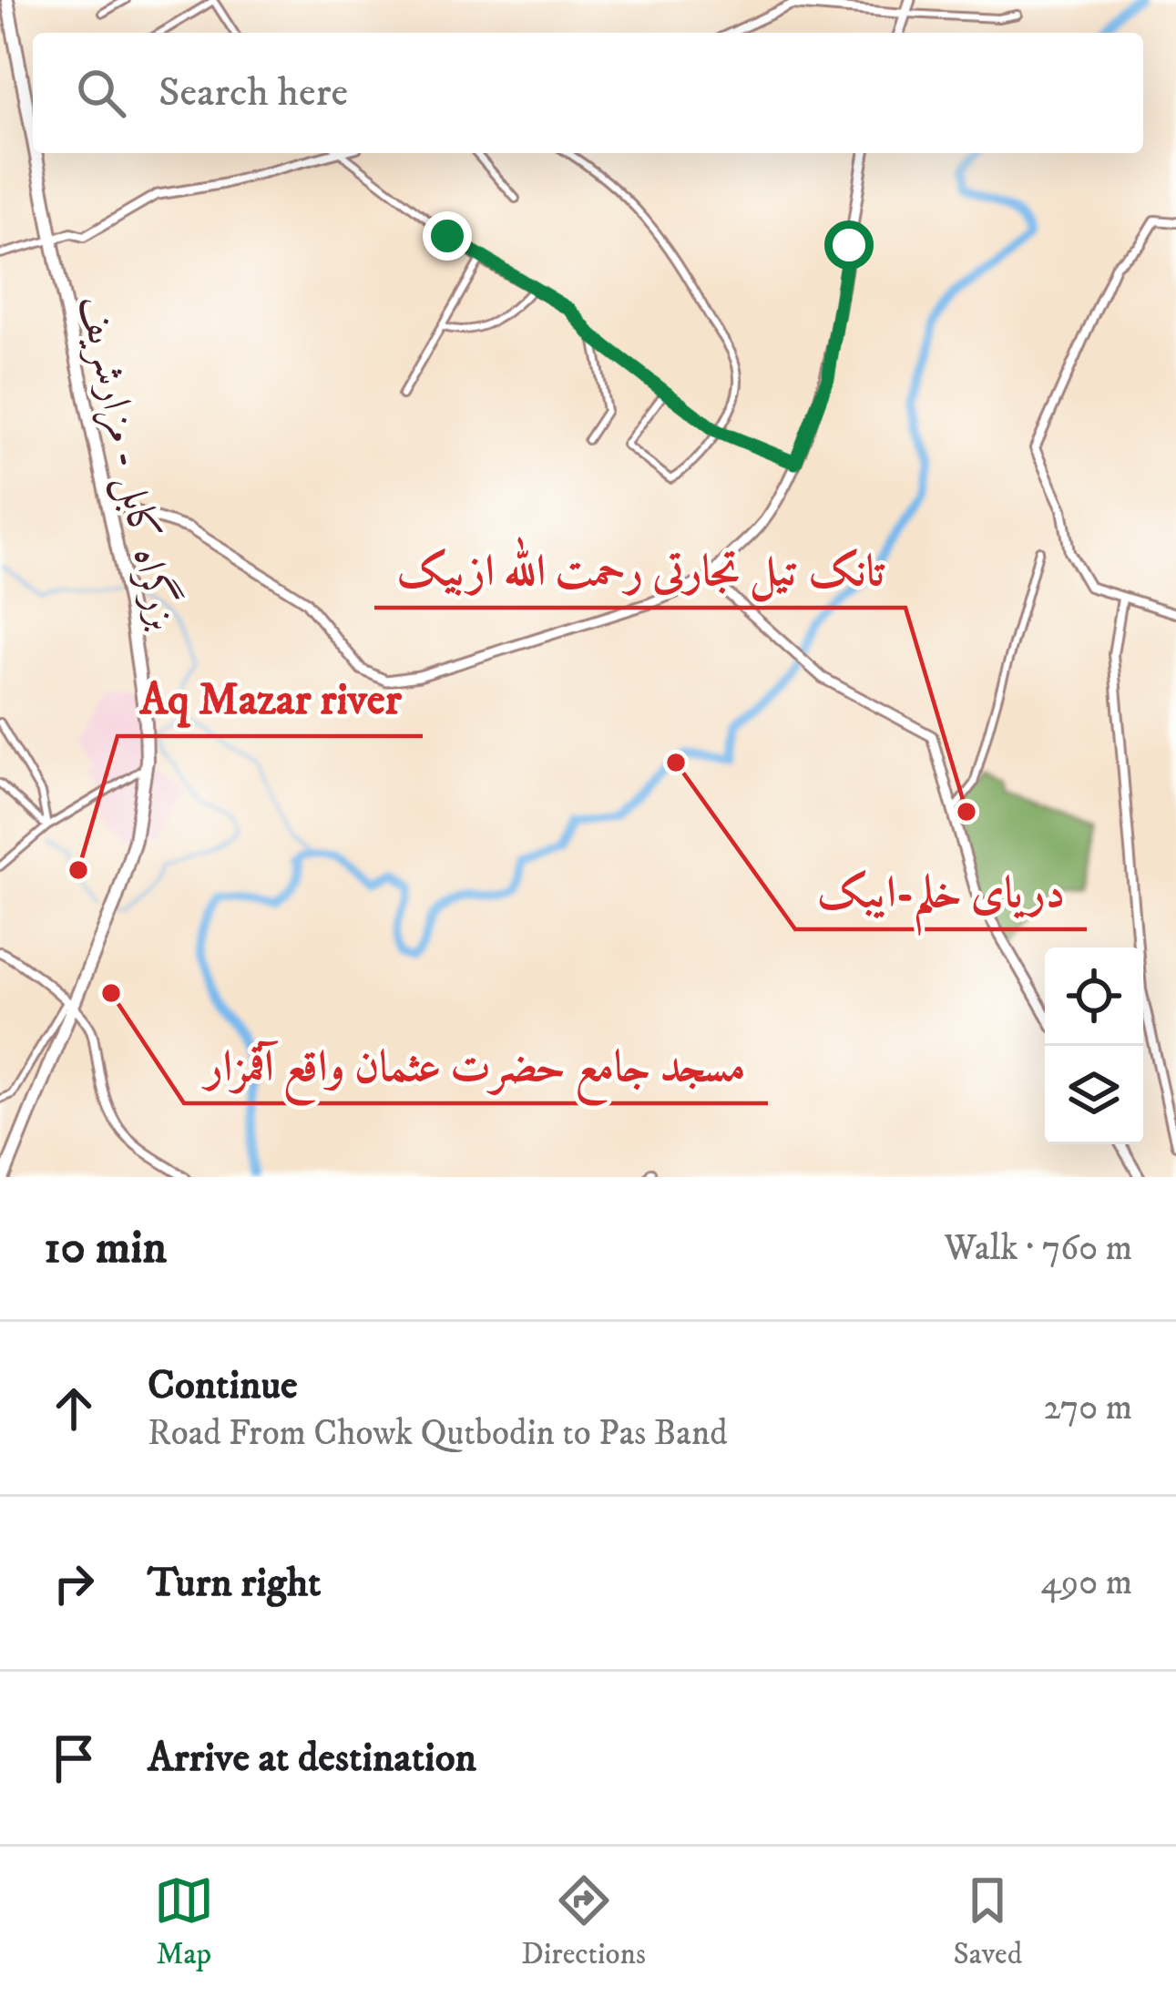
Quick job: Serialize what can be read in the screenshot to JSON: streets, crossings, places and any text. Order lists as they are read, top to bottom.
{
  "streets": {
    "highway": ["بزرگراه کابل - مزارشریف"]
  },
  "places": [
    "دریای خلم-ایبک",
    "تانک تیل تجارتی رحمت الله ازبیک",
    "Aq Mazar river",
    "مسجد جامع حضرت عثمان واقع آقمزار"
  ],
  "page": {
    "search": "Search here",
    "heading": ["10 min", "Walk · 760 m"],
    "list": [
      ["Continue", "Road From Chowk Qutbodin to Pas Band", "270 m"],
      ["Turn right", "490 m"],
      "Arrive at destination"
    ],
    "nav": ["Map", "Directions", "Saved"]
  }
}
